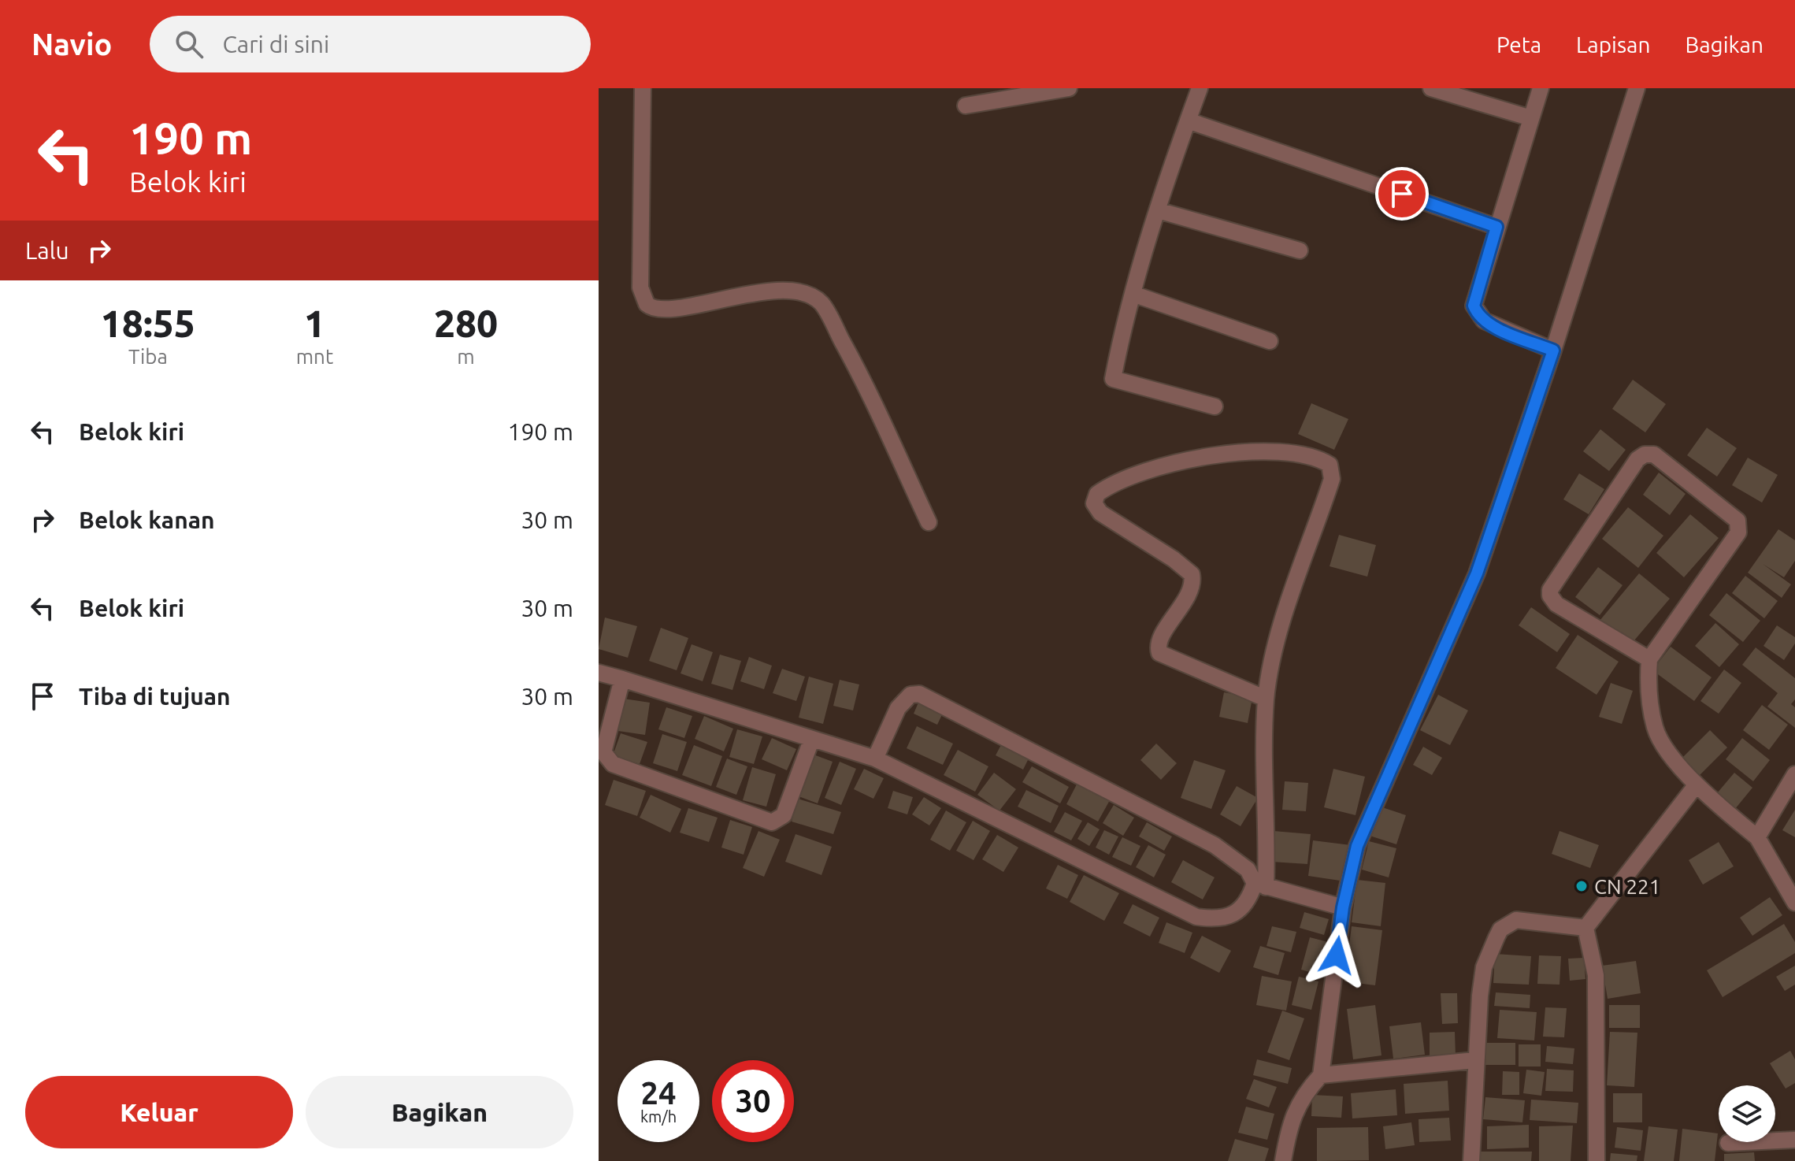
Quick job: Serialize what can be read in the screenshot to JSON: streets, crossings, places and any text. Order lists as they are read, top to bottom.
{
  "places": ["CN 221"],
  "page": {
    "header": "Navio",
    "search": "Cari di sini",
    "nav": ["Peta", "Lapisan", "Bagikan"],
    "turn": ["190 m", "Belok kiri"],
    "then": "Lalu",
    "eta": [
      "18:55",
      "Tiba",
      "1",
      "mnt",
      "280",
      "m"
    ],
    "list": [
      {
        "name": "Belok kiri",
        "value": "190 m"
      },
      {
        "name": "Belok kanan",
        "value": "30 m"
      },
      {
        "name": "Belok kiri",
        "value": "30 m"
      },
      {
        "name": "Tiba di tujuan",
        "value": "30 m"
      }
    ],
    "speed": "24 km/h",
    "limit": "30",
    "buttons": ["Keluar", "Bagikan"]
  }
}
